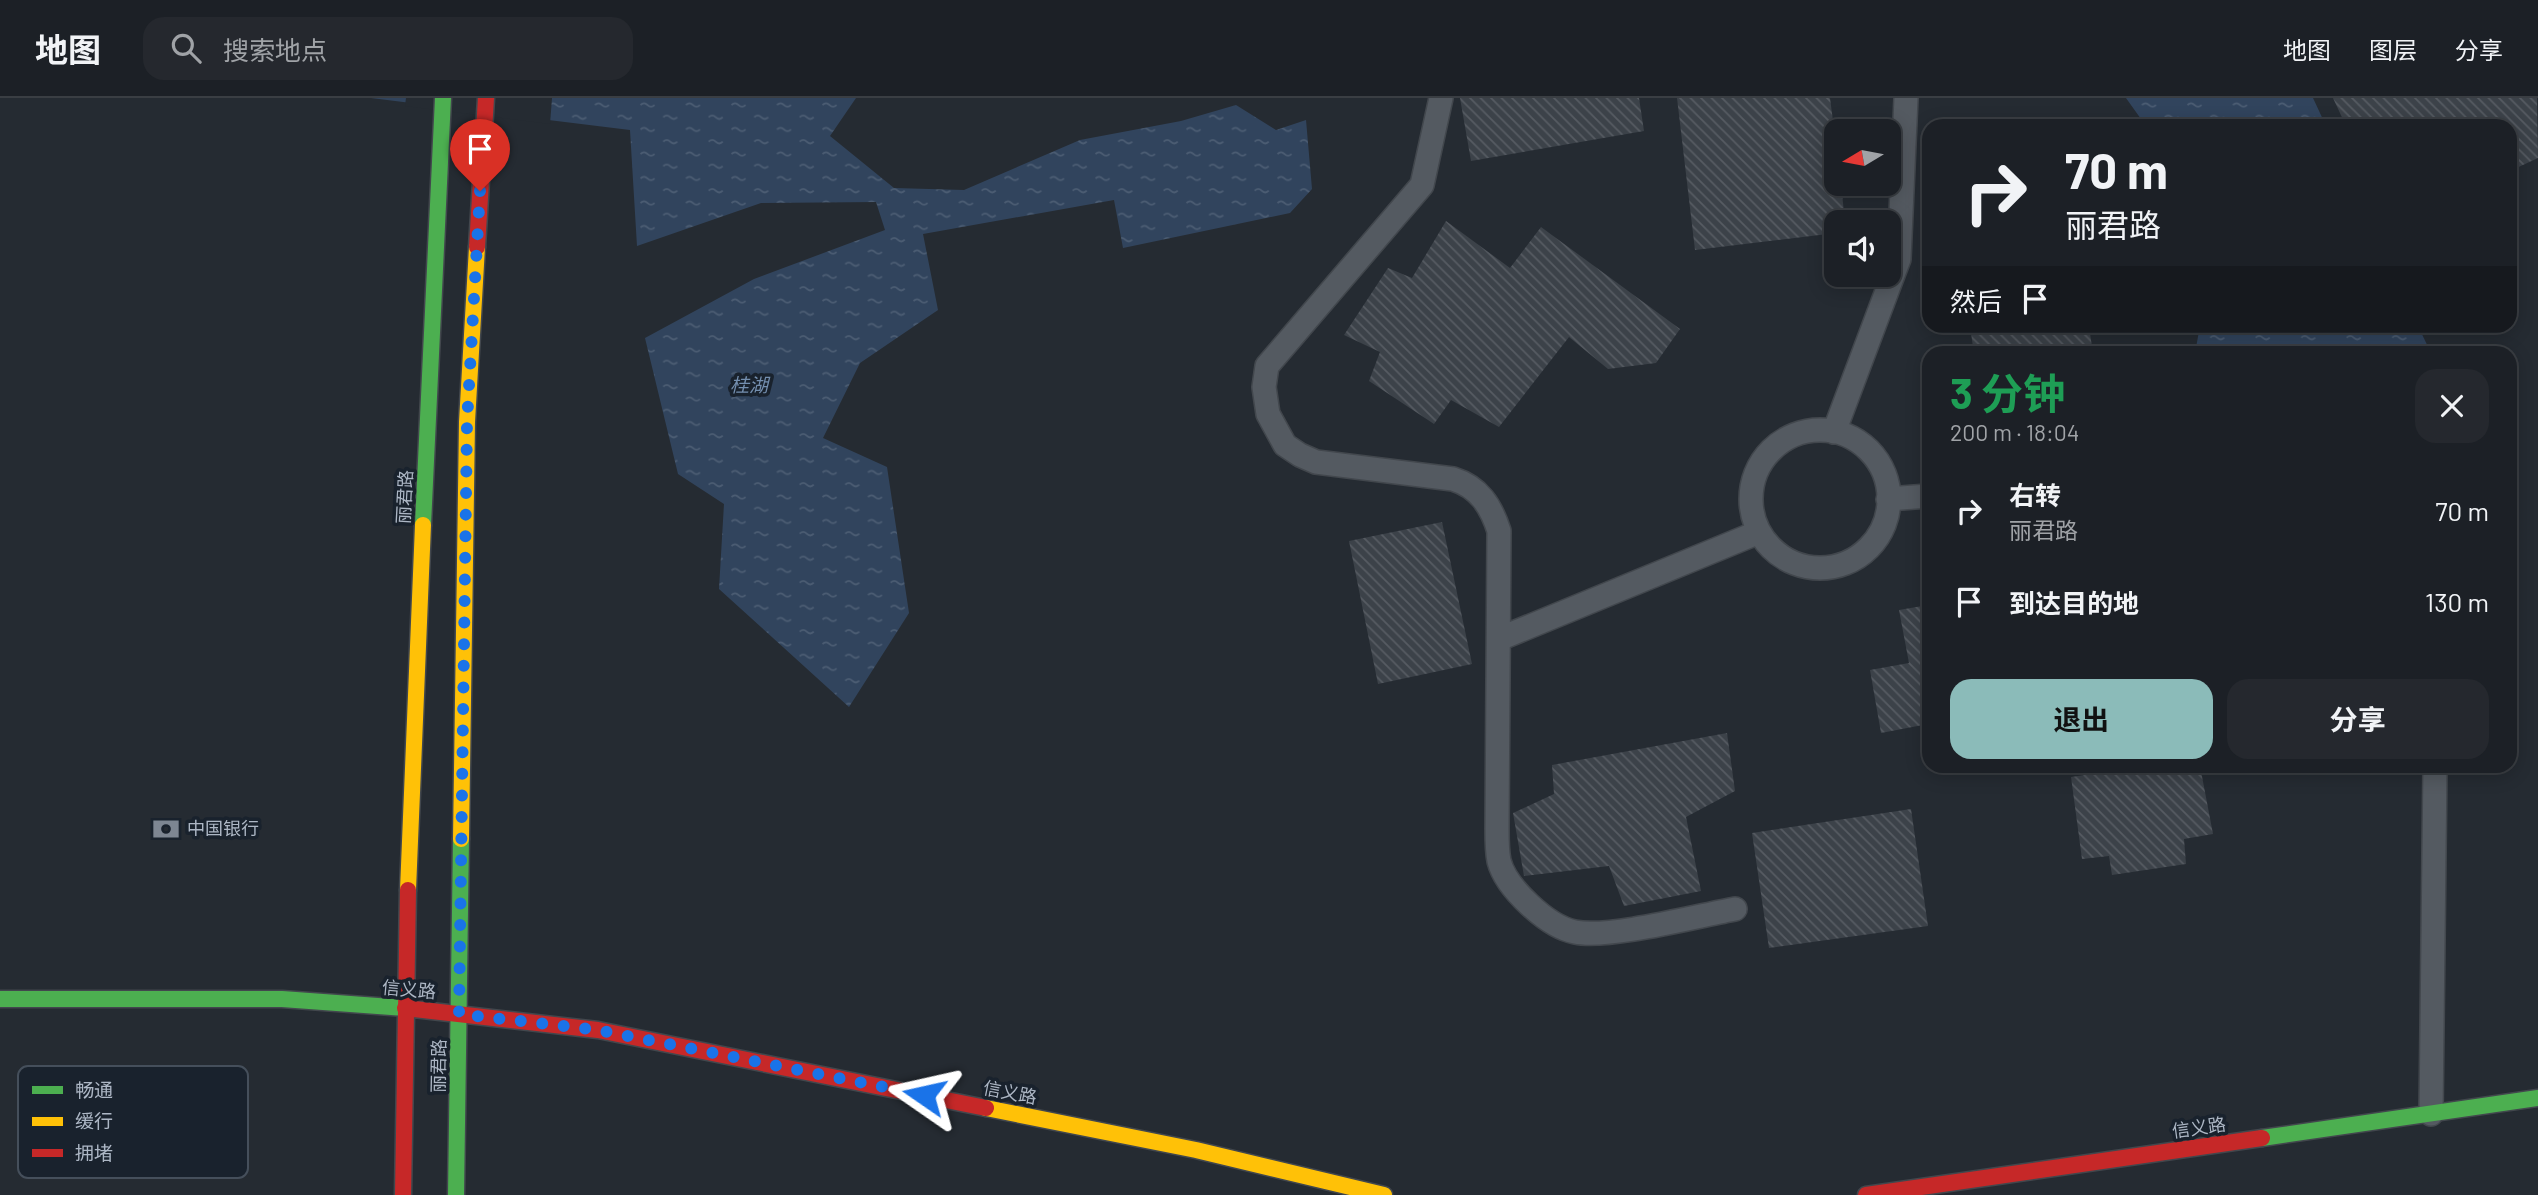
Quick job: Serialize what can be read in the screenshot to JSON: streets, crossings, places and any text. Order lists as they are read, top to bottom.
{
  "streets": {
    "main road": ["丽君路", "信义路"]
  },
  "crossings": [
    ["丽君路", "信义路"]
  ],
  "water": ["桂湖"],
  "places": {
    "bank": ["中国银行"]
  },
  "legend": ["畅通", "缓行", "拥堵"],
  "north": "left",
  "page": {
    "header": "地图",
    "search": "搜索地点",
    "nav": ["地图", "图层", "分享"],
    "turn": ["70 m", "丽君路"],
    "then": "然后",
    "heading": ["3 分钟", "200 m · 18:04"],
    "list": [
      {
        "name": "右转",
        "note": "丽君路",
        "value": "70 m"
      },
      {
        "name": "到达目的地",
        "value": "130 m"
      }
    ],
    "buttons": ["退出", "分享"]
  }
}
